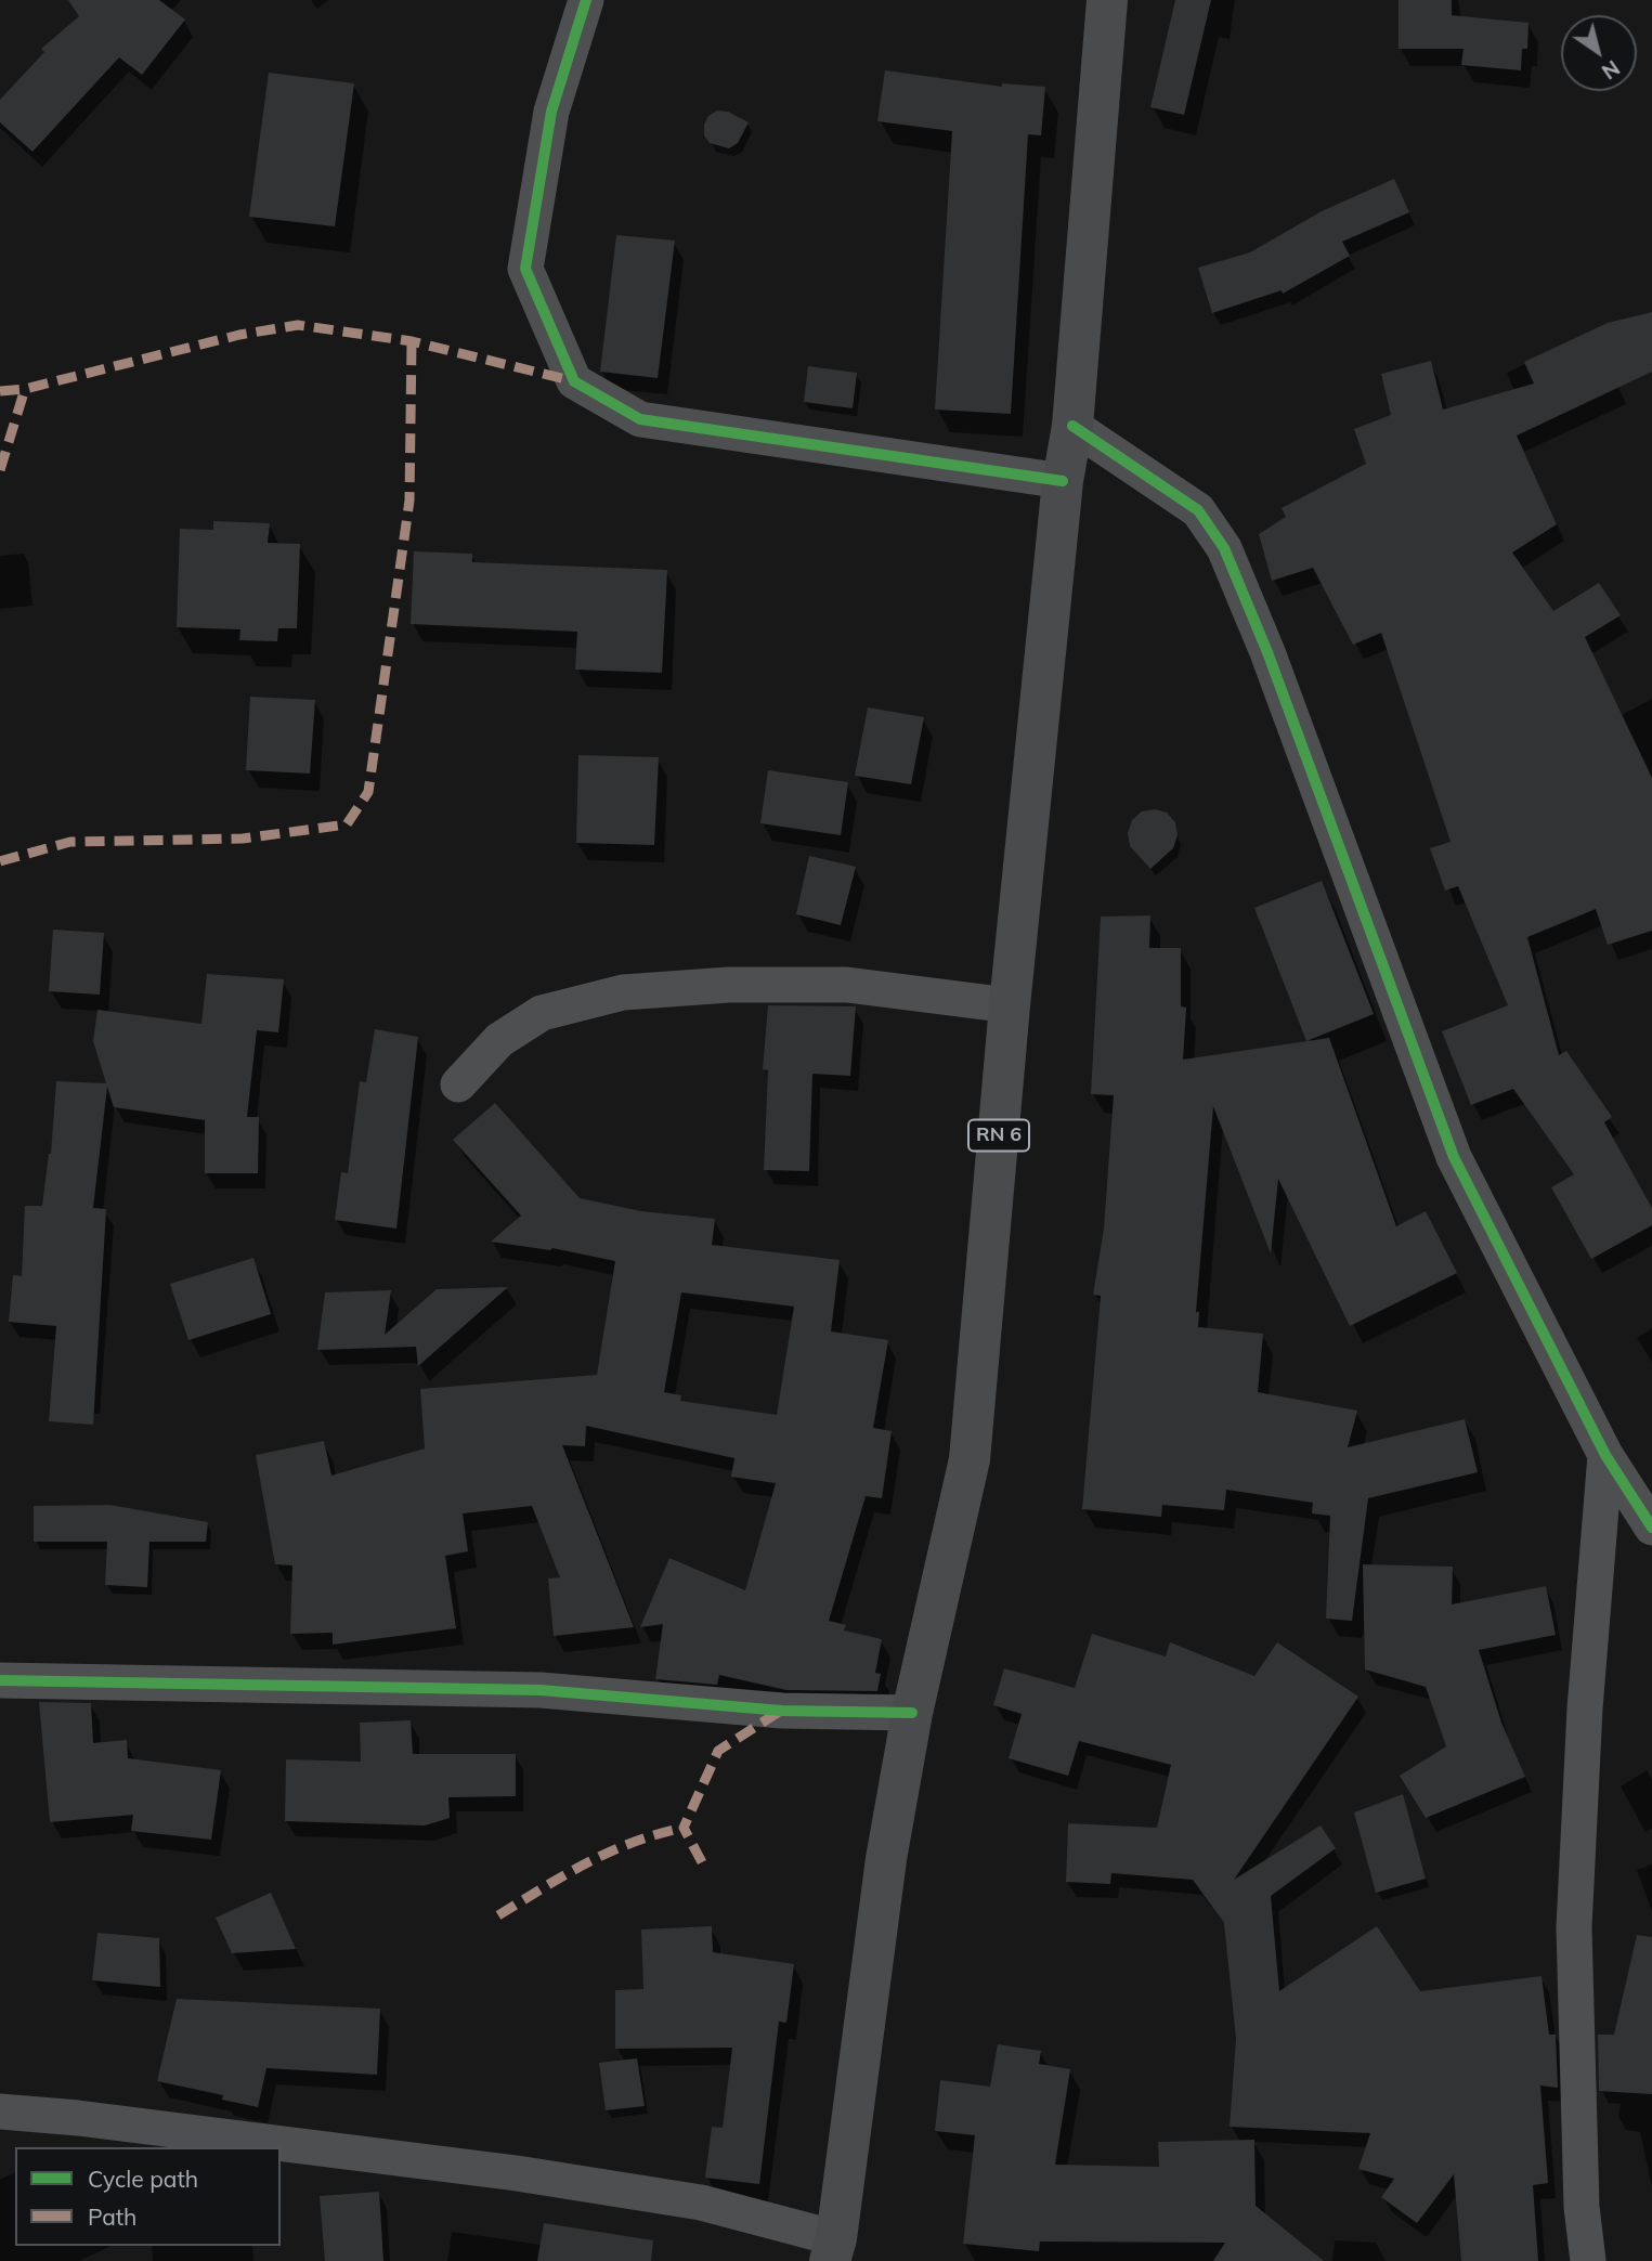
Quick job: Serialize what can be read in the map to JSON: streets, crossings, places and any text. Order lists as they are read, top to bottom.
{
  "streets": {
    "main road": ["RN 6"]
  },
  "legend": ["Cycle path", "Path"],
  "north": "bottom right"
}
